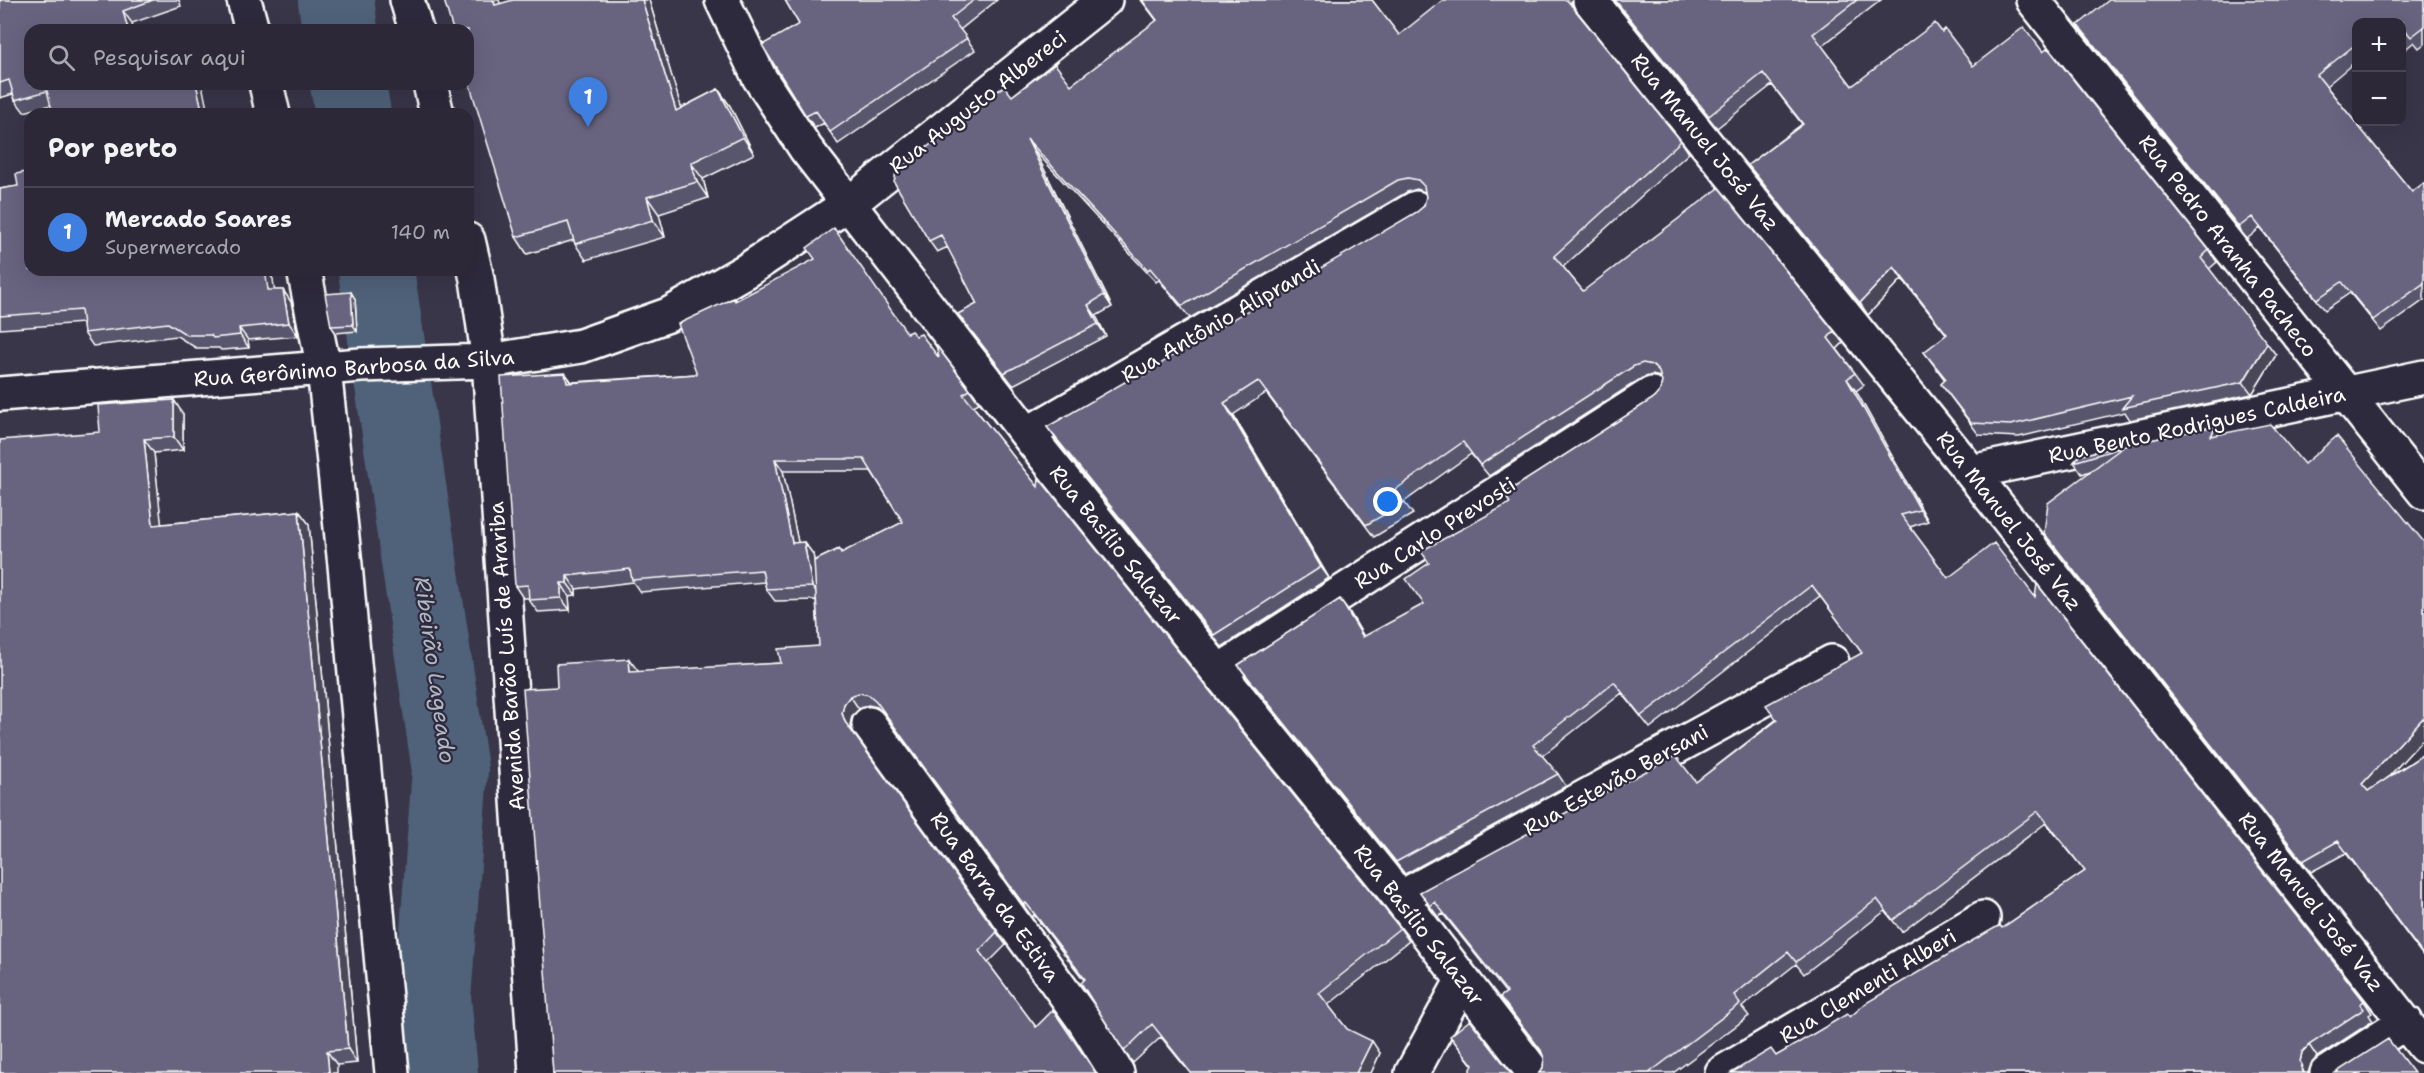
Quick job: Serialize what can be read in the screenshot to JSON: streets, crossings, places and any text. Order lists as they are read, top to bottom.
{
  "streets": {
    "street": [
      "Rua Augusto Albereci",
      "Rua Manuel José Vaz",
      "Rua Pedro Aranha Pacheco",
      "Rua Antônio Aliprandi",
      "Rua Gerônimo Barbosa da Silva",
      "Rua Bento Rodrigues Caldeira",
      "Rua Carlo Prevosti",
      "Rua Basílio Salazar",
      "Avenida Barão Luís de Arariba",
      "Rua Estevão Bersani",
      "Rua Barra da Estiva",
      "Rua Clementi Alberi"
    ]
  },
  "crossings": [
    ["Rua Augusto Albereci", "Rua Gerônimo Barbosa da Silva"],
    ["Rua Augusto Albereci", "Rua Basílio Salazar"],
    ["Rua Manuel José Vaz", "Rua Bento Rodrigues Caldeira"],
    ["Rua Pedro Aranha Pacheco", "Rua Bento Rodrigues Caldeira"],
    ["Rua Antônio Aliprandi", "Rua Basílio Salazar"],
    ["Rua Gerônimo Barbosa da Silva", "Rua Basílio Salazar"],
    ["Rua Gerônimo Barbosa da Silva", "Avenida Barão Luís de Arariba"],
    ["Rua Carlo Prevosti", "Rua Basílio Salazar"],
    ["Rua Basílio Salazar", "Rua Estevão Bersani"]
  ],
  "water": ["Ribeirão Lageado"],
  "page": {
    "map_buttons": ["+", "−"],
    "search": "Pesquisar aqui",
    "pins": "1",
    "heading": "Por perto",
    "list": [
      {
        "mark": "1",
        "name": "Mercado Soares",
        "note": "Supermercado",
        "value": "140 m"
      }
    ]
  }
}
